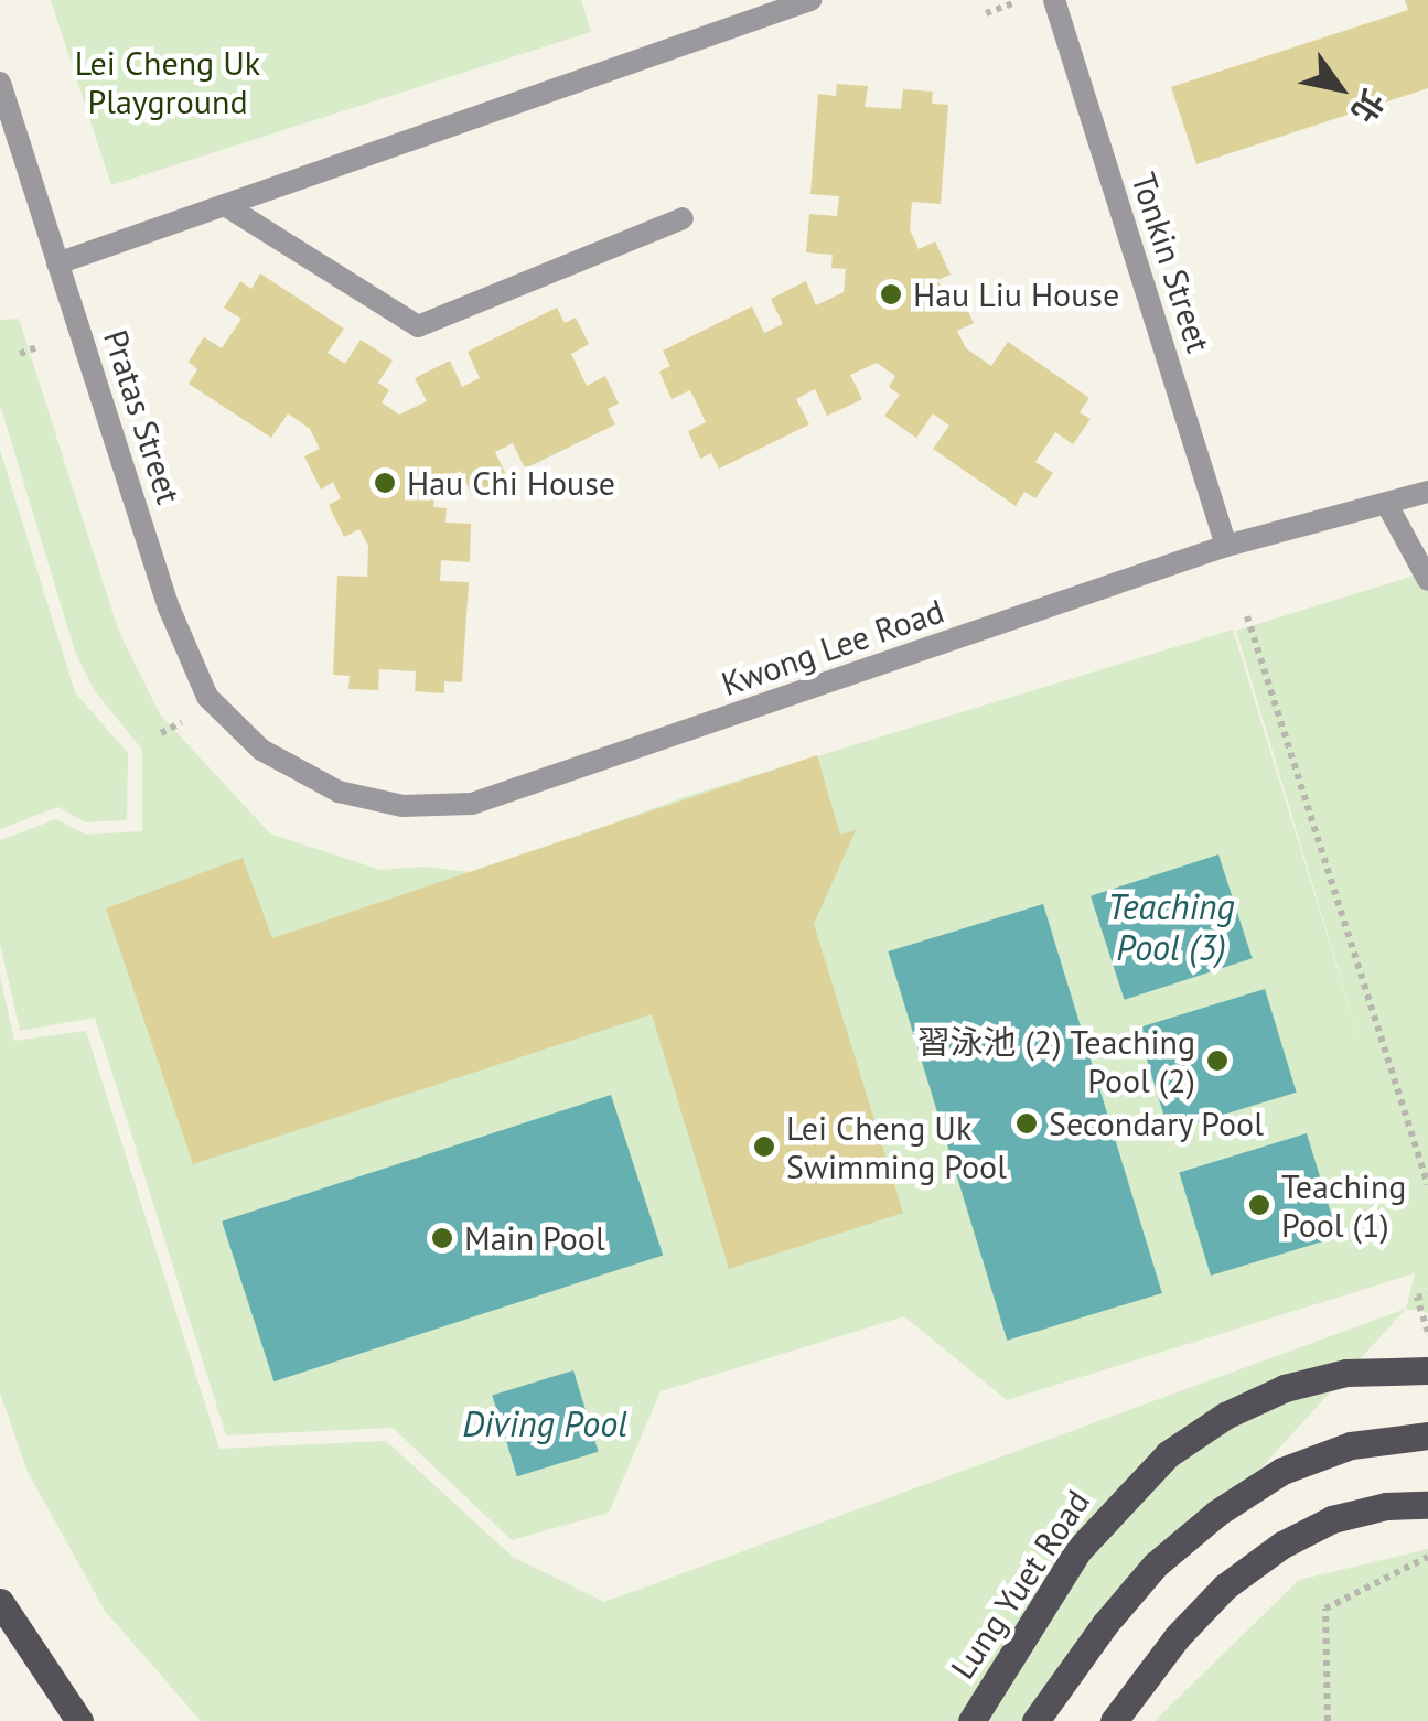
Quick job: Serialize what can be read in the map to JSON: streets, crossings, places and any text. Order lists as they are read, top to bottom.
{
  "streets": {
    "main road": ["Lung Yuet Road"],
    "street": ["Tonkin Street", "Pratas Street", "Kwong Lee Road"]
  },
  "crossings": [
    ["Tonkin Street", "Kwong Lee Road"],
    ["Pratas Street", "Kwong Lee Road"]
  ],
  "water": ["Teaching Pool (3)", "Diving Pool"],
  "parks": ["Lei Cheng Uk Playground"],
  "places": [
    "Hau Liu House",
    "Hau Chi House",
    "習泳池 (2) Teaching Pool (2)",
    "Secondary Pool",
    "Lei Cheng Uk Swimming Pool",
    "Teaching Pool (1)",
    "Main Pool"
  ],
  "north": "bottom right"
}
